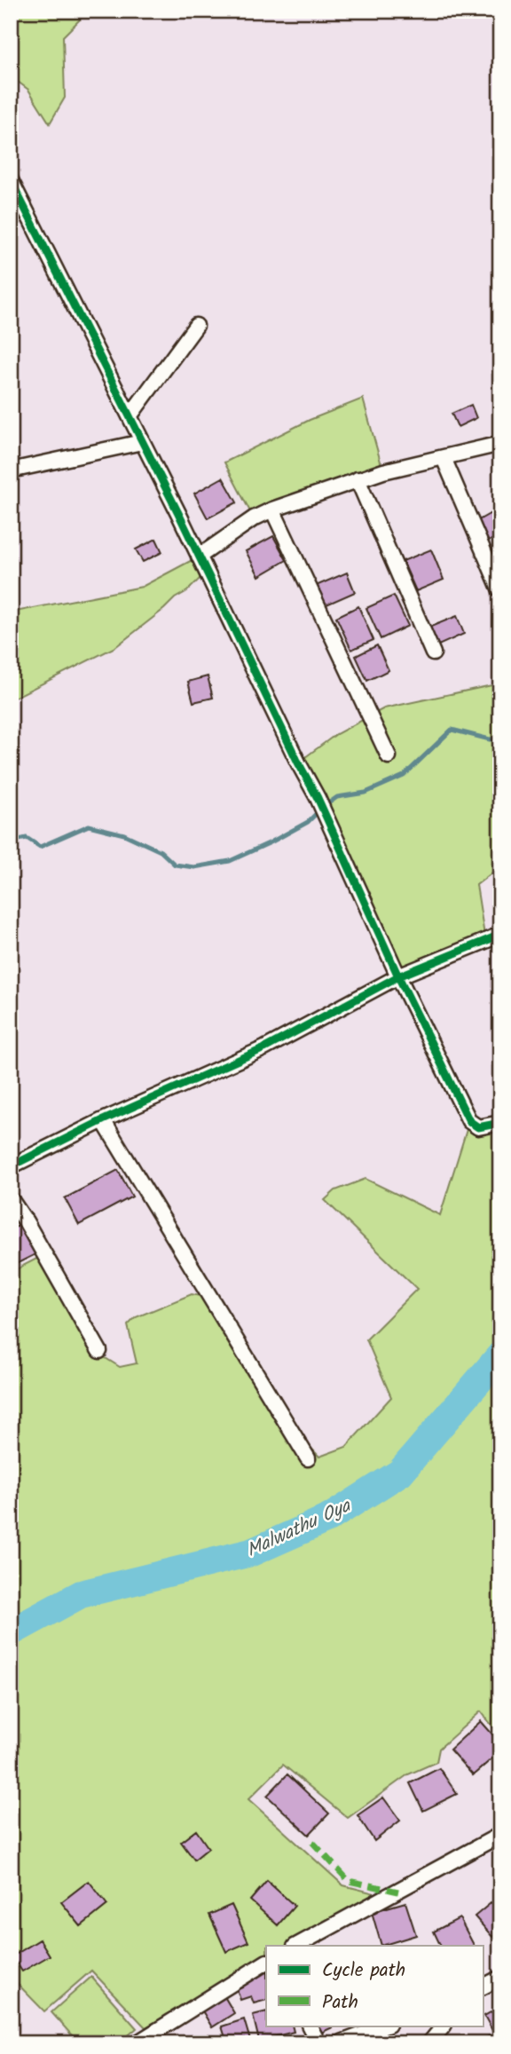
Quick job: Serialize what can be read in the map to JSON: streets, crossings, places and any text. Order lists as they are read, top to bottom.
{
  "water": ["Malwathu Oya"],
  "legend": ["Cycle path", "Path"]
}
